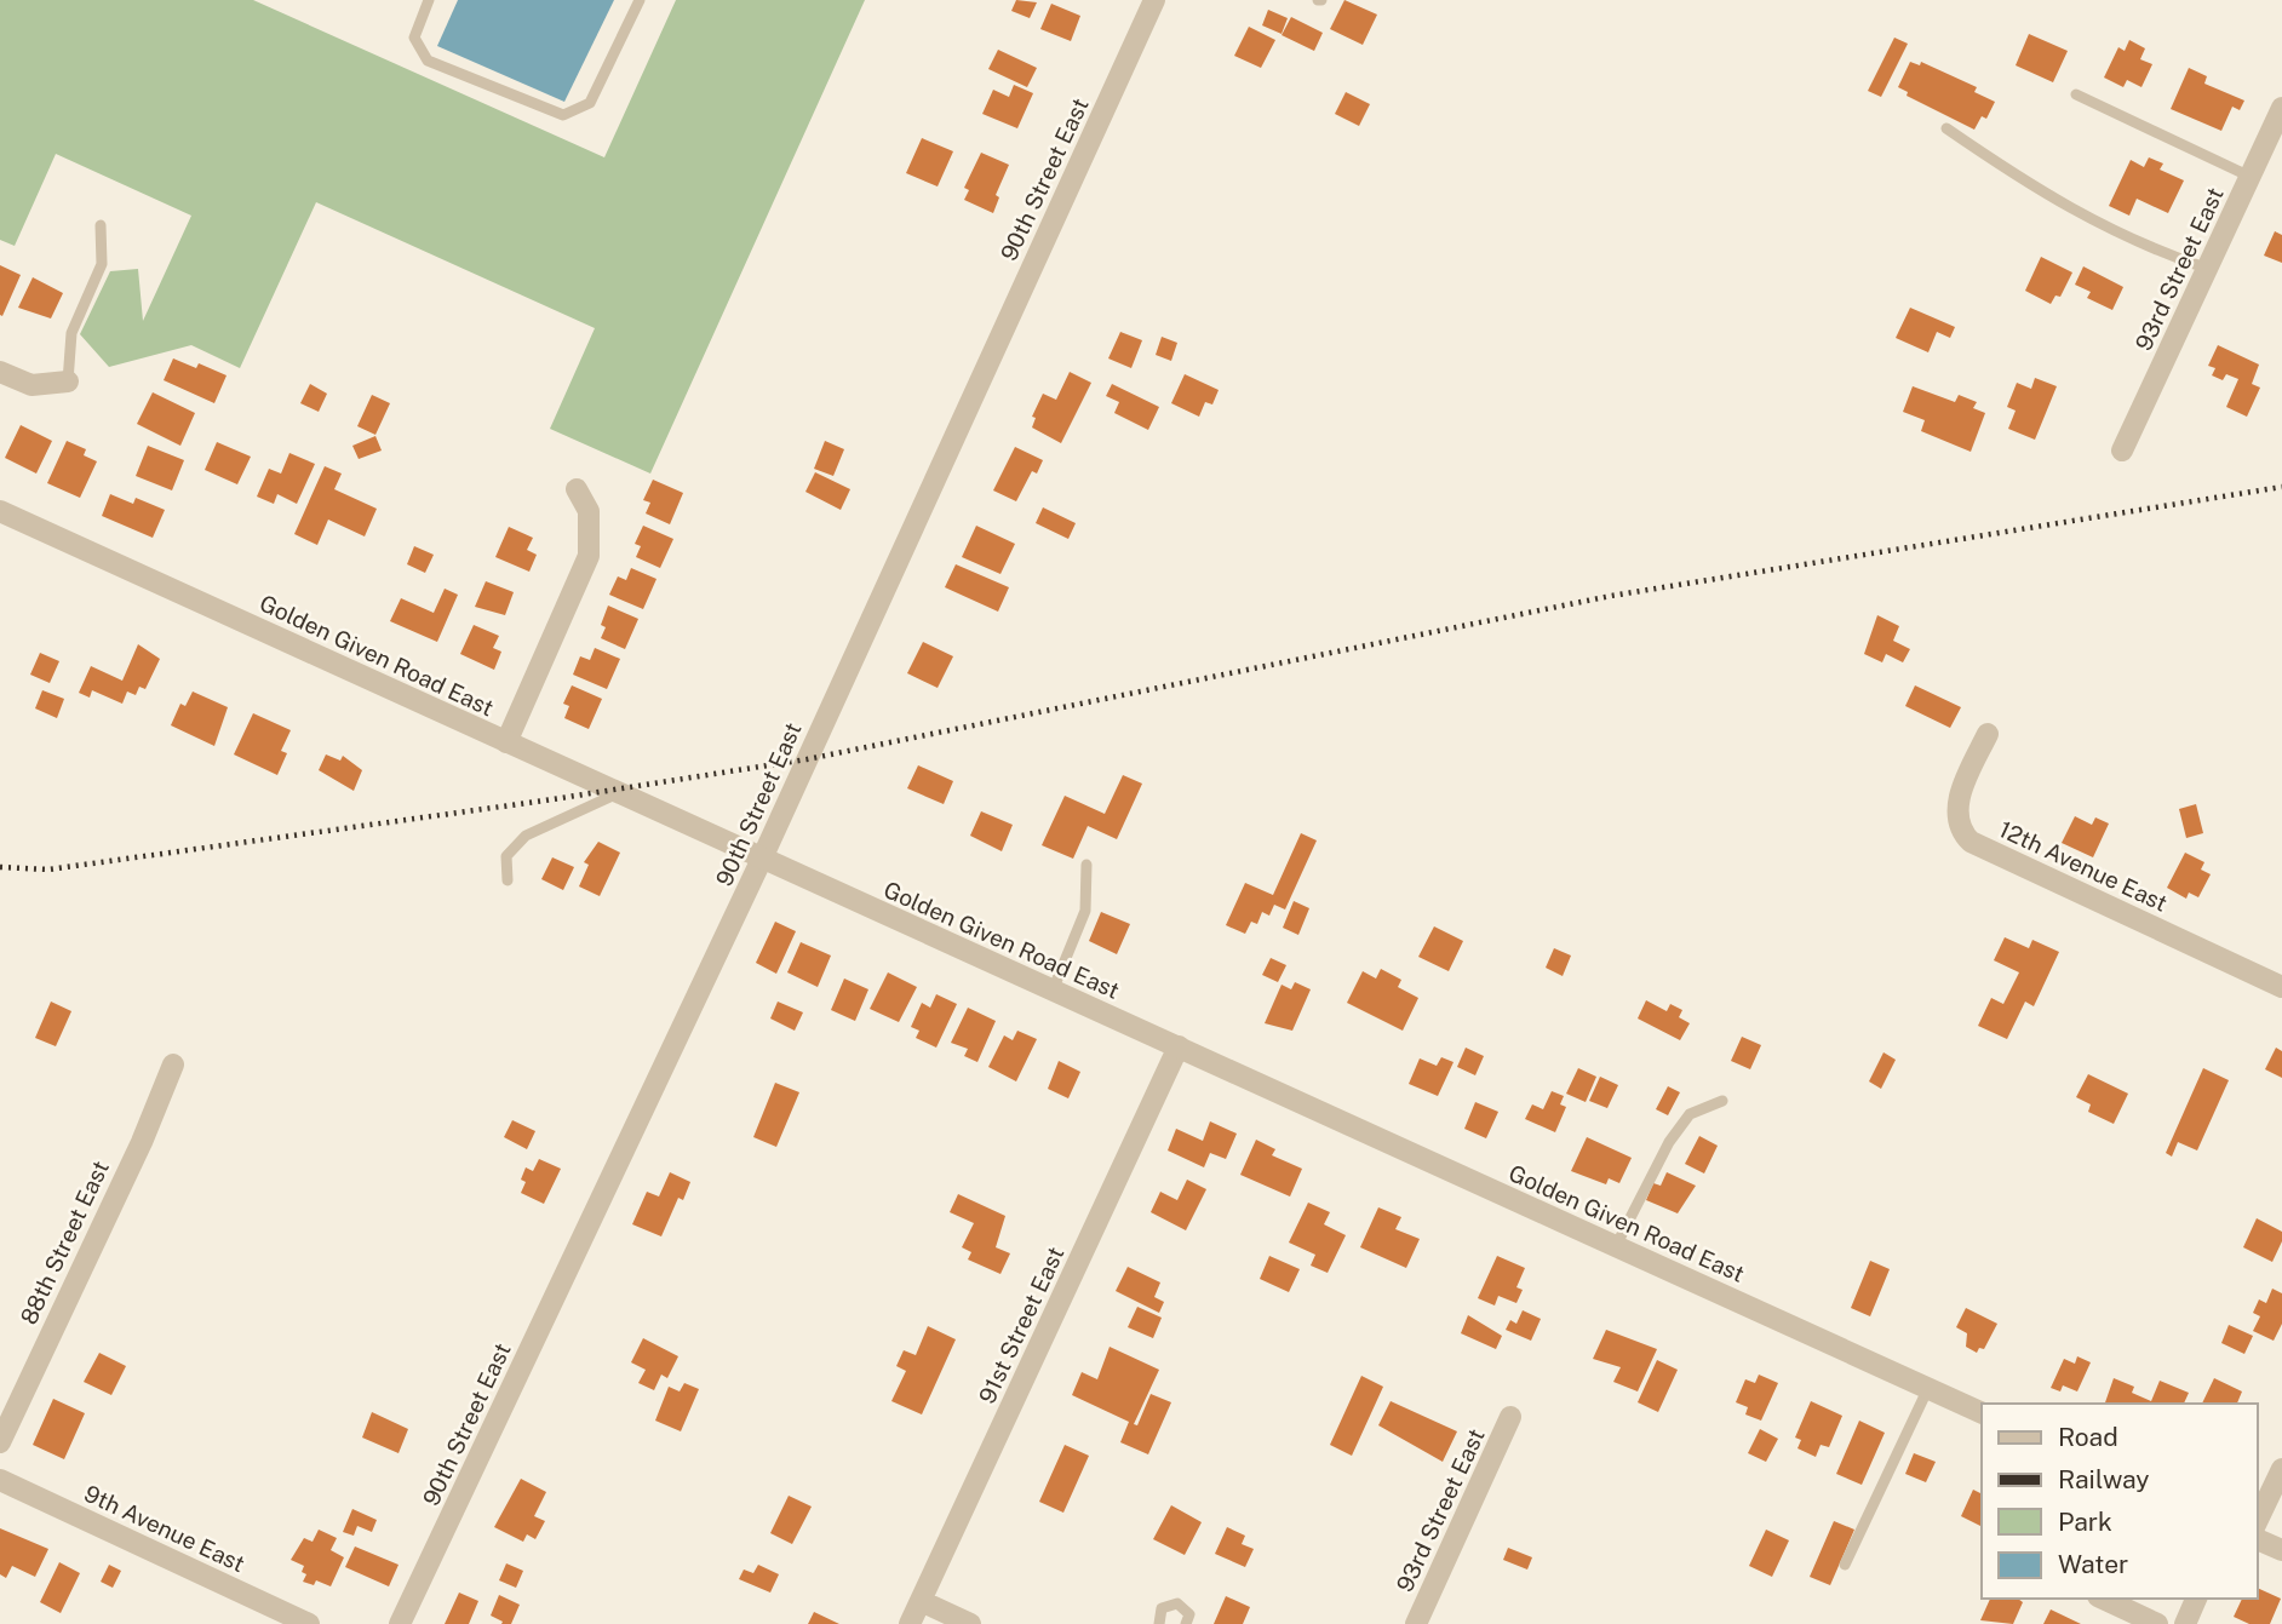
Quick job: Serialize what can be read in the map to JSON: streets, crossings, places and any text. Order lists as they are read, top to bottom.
{
  "streets": {
    "street": [
      "90th Street East",
      "93rd Street East",
      "Golden Given Road East",
      "12th Avenue East",
      "88th Street East",
      "91st Street East",
      "9th Avenue East"
    ]
  },
  "crossings": [
    ["90th Street East", "Golden Given Road East"],
    ["Golden Given Road East", "91st Street East"]
  ],
  "legend": [
    "Road",
    "Railway",
    "Park",
    "Water"
  ]
}
